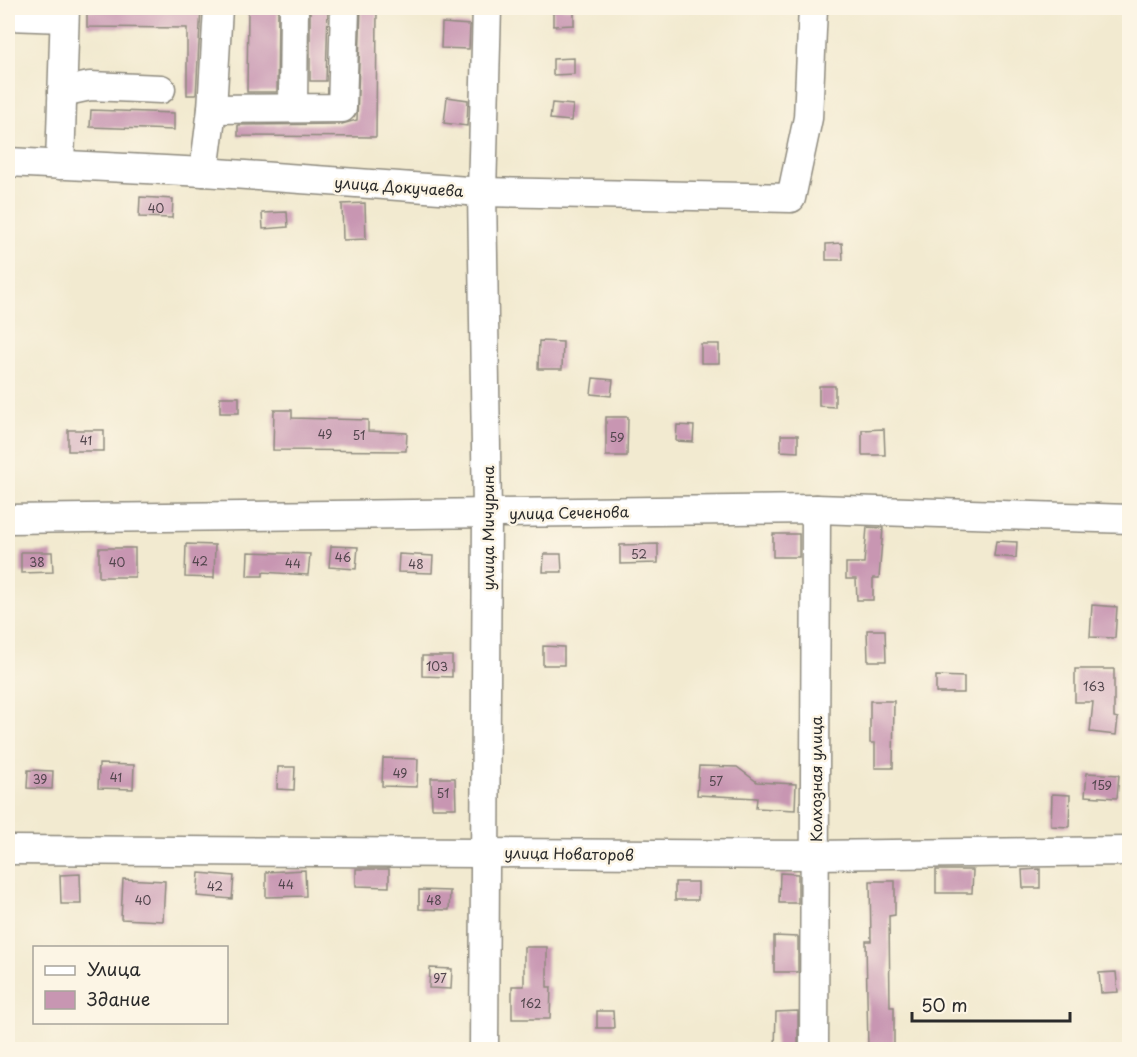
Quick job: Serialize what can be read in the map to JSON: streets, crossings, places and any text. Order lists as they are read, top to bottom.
{
  "streets": {
    "street": [
      "улица Докучаева",
      "улица Сеченова",
      "улица Мичурина",
      "Колхозная улица",
      "улица Новаторов"
    ]
  },
  "crossings": [
    ["улица Докучаева", "улица Мичурина"],
    ["улица Сеченова", "улица Мичурина"],
    ["улица Сеченова", "Колхозная улица"],
    ["улица Мичурина", "улица Новаторов"],
    ["Колхозная улица", "улица Новаторов"]
  ],
  "house_numbers": [
    "40",
    "49",
    "51",
    "59",
    "41",
    "52",
    "46",
    "42",
    "38",
    "40",
    "44",
    "48",
    "103",
    "163",
    "49",
    "41",
    "39",
    "57",
    "159",
    "51",
    "44",
    "42",
    "40",
    "48",
    "97",
    "162"
  ],
  "legend": ["Улица", "Здание"],
  "scale_bar": "50 m"
}
